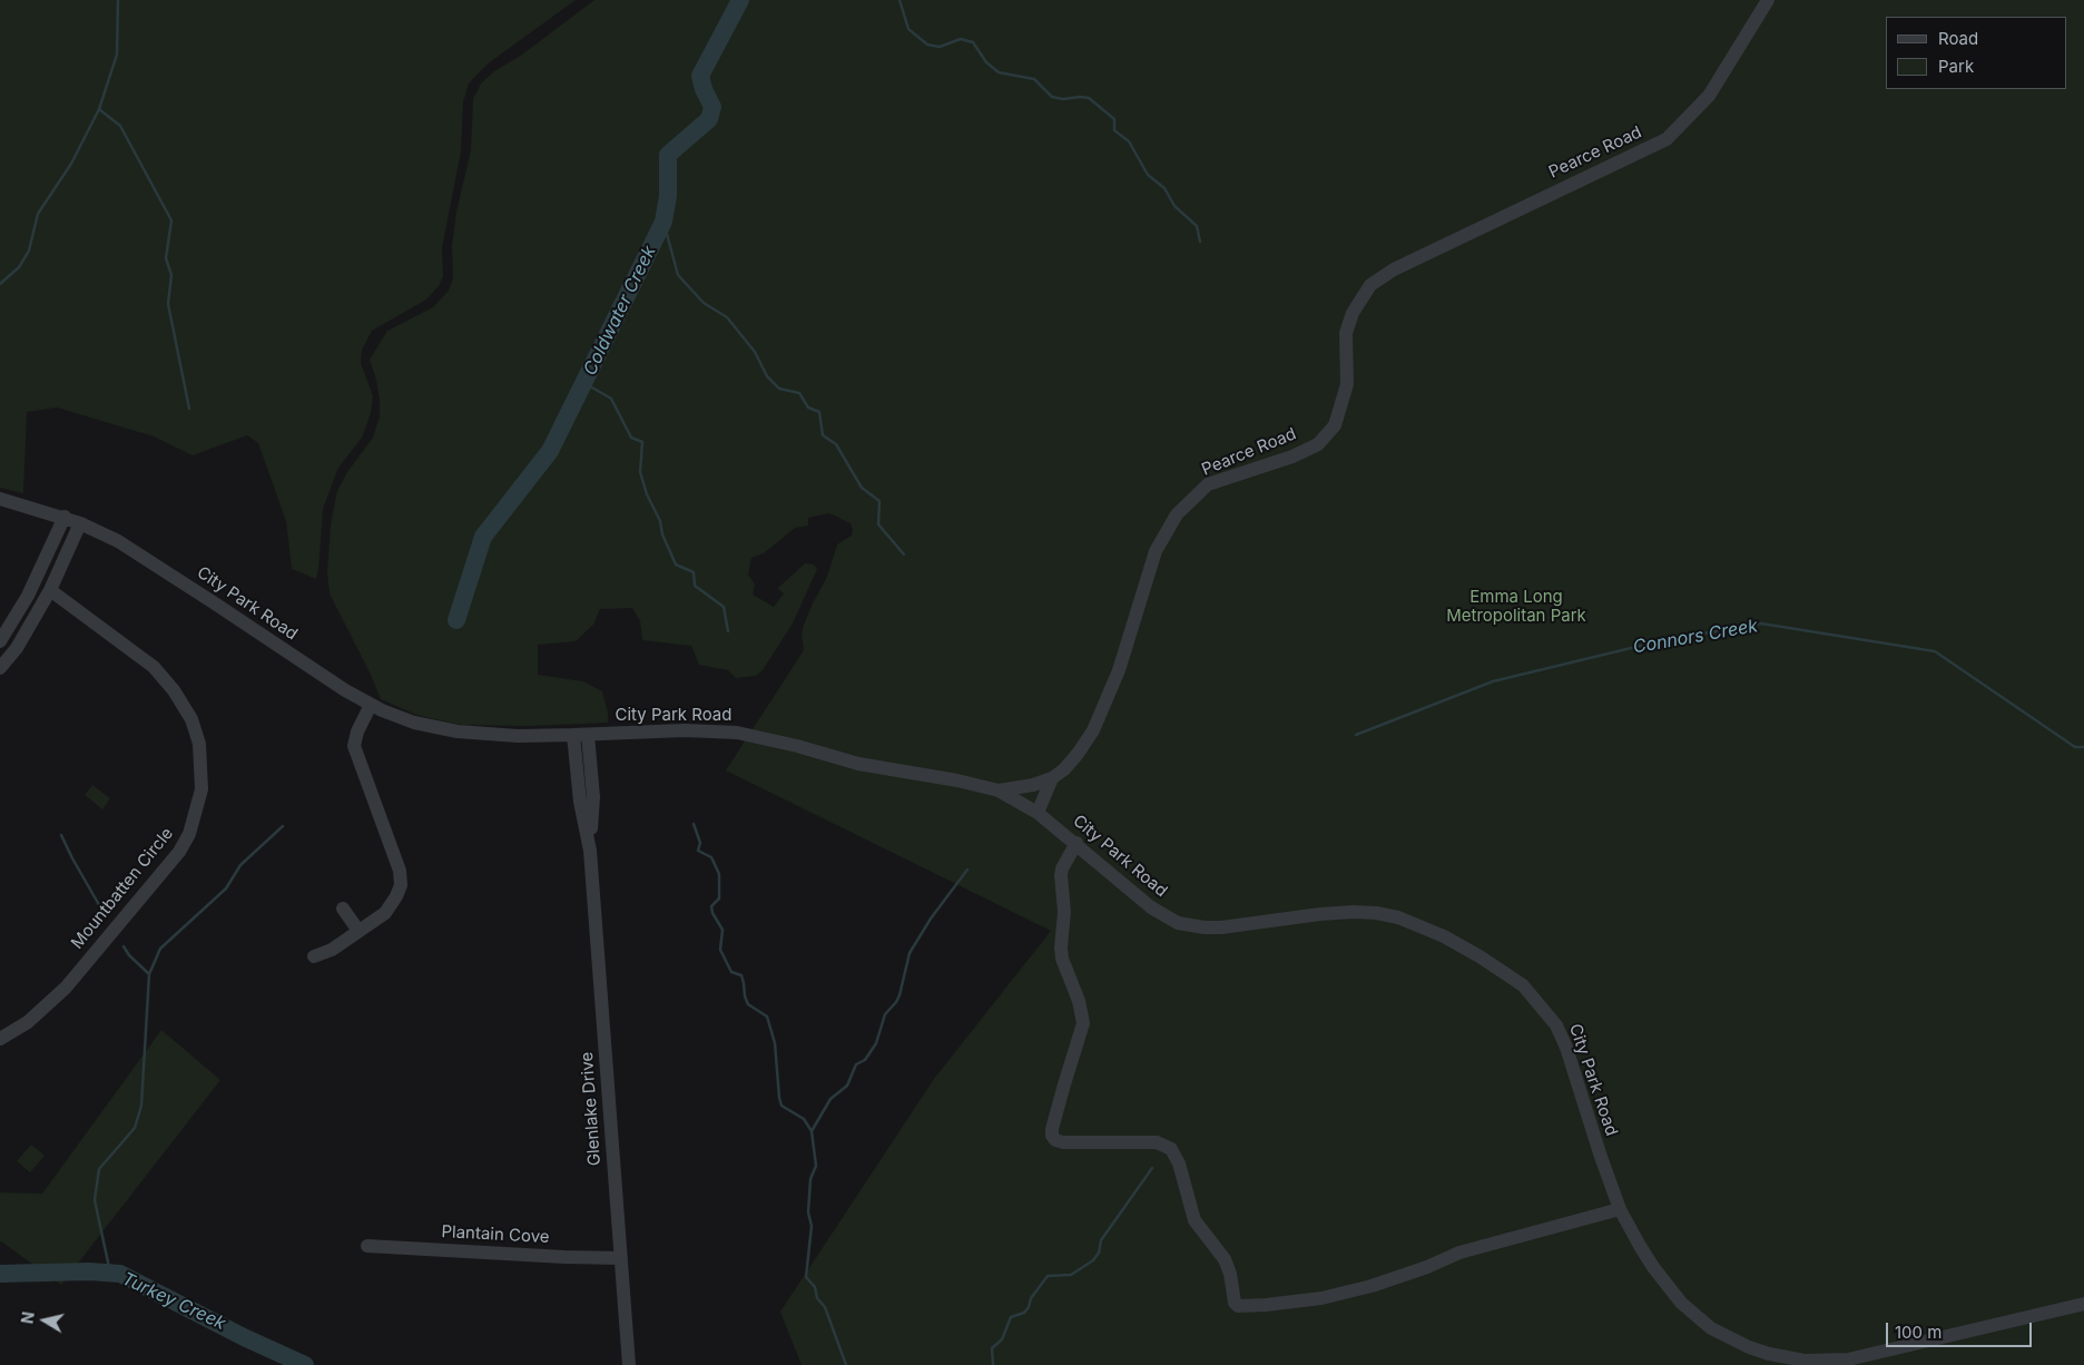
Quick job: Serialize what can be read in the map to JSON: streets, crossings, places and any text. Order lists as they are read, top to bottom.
{
  "streets": {
    "street": [
      "Pearce Road",
      "City Park Road",
      "Mountbatten Circle",
      "Glenlake Drive",
      "Plantain Cove"
    ]
  },
  "crossings": [
    ["Pearce Road", "City Park Road"],
    ["City Park Road", "Glenlake Drive"],
    ["Glenlake Drive", "Plantain Cove"]
  ],
  "water": ["Coldwater Creek", "Connors Creek", "Turkey Creek"],
  "parks": ["Emma Long Metropolitan Park"],
  "legend": ["Road", "Park"],
  "scale_bar": "100 m",
  "north": "left"
}
